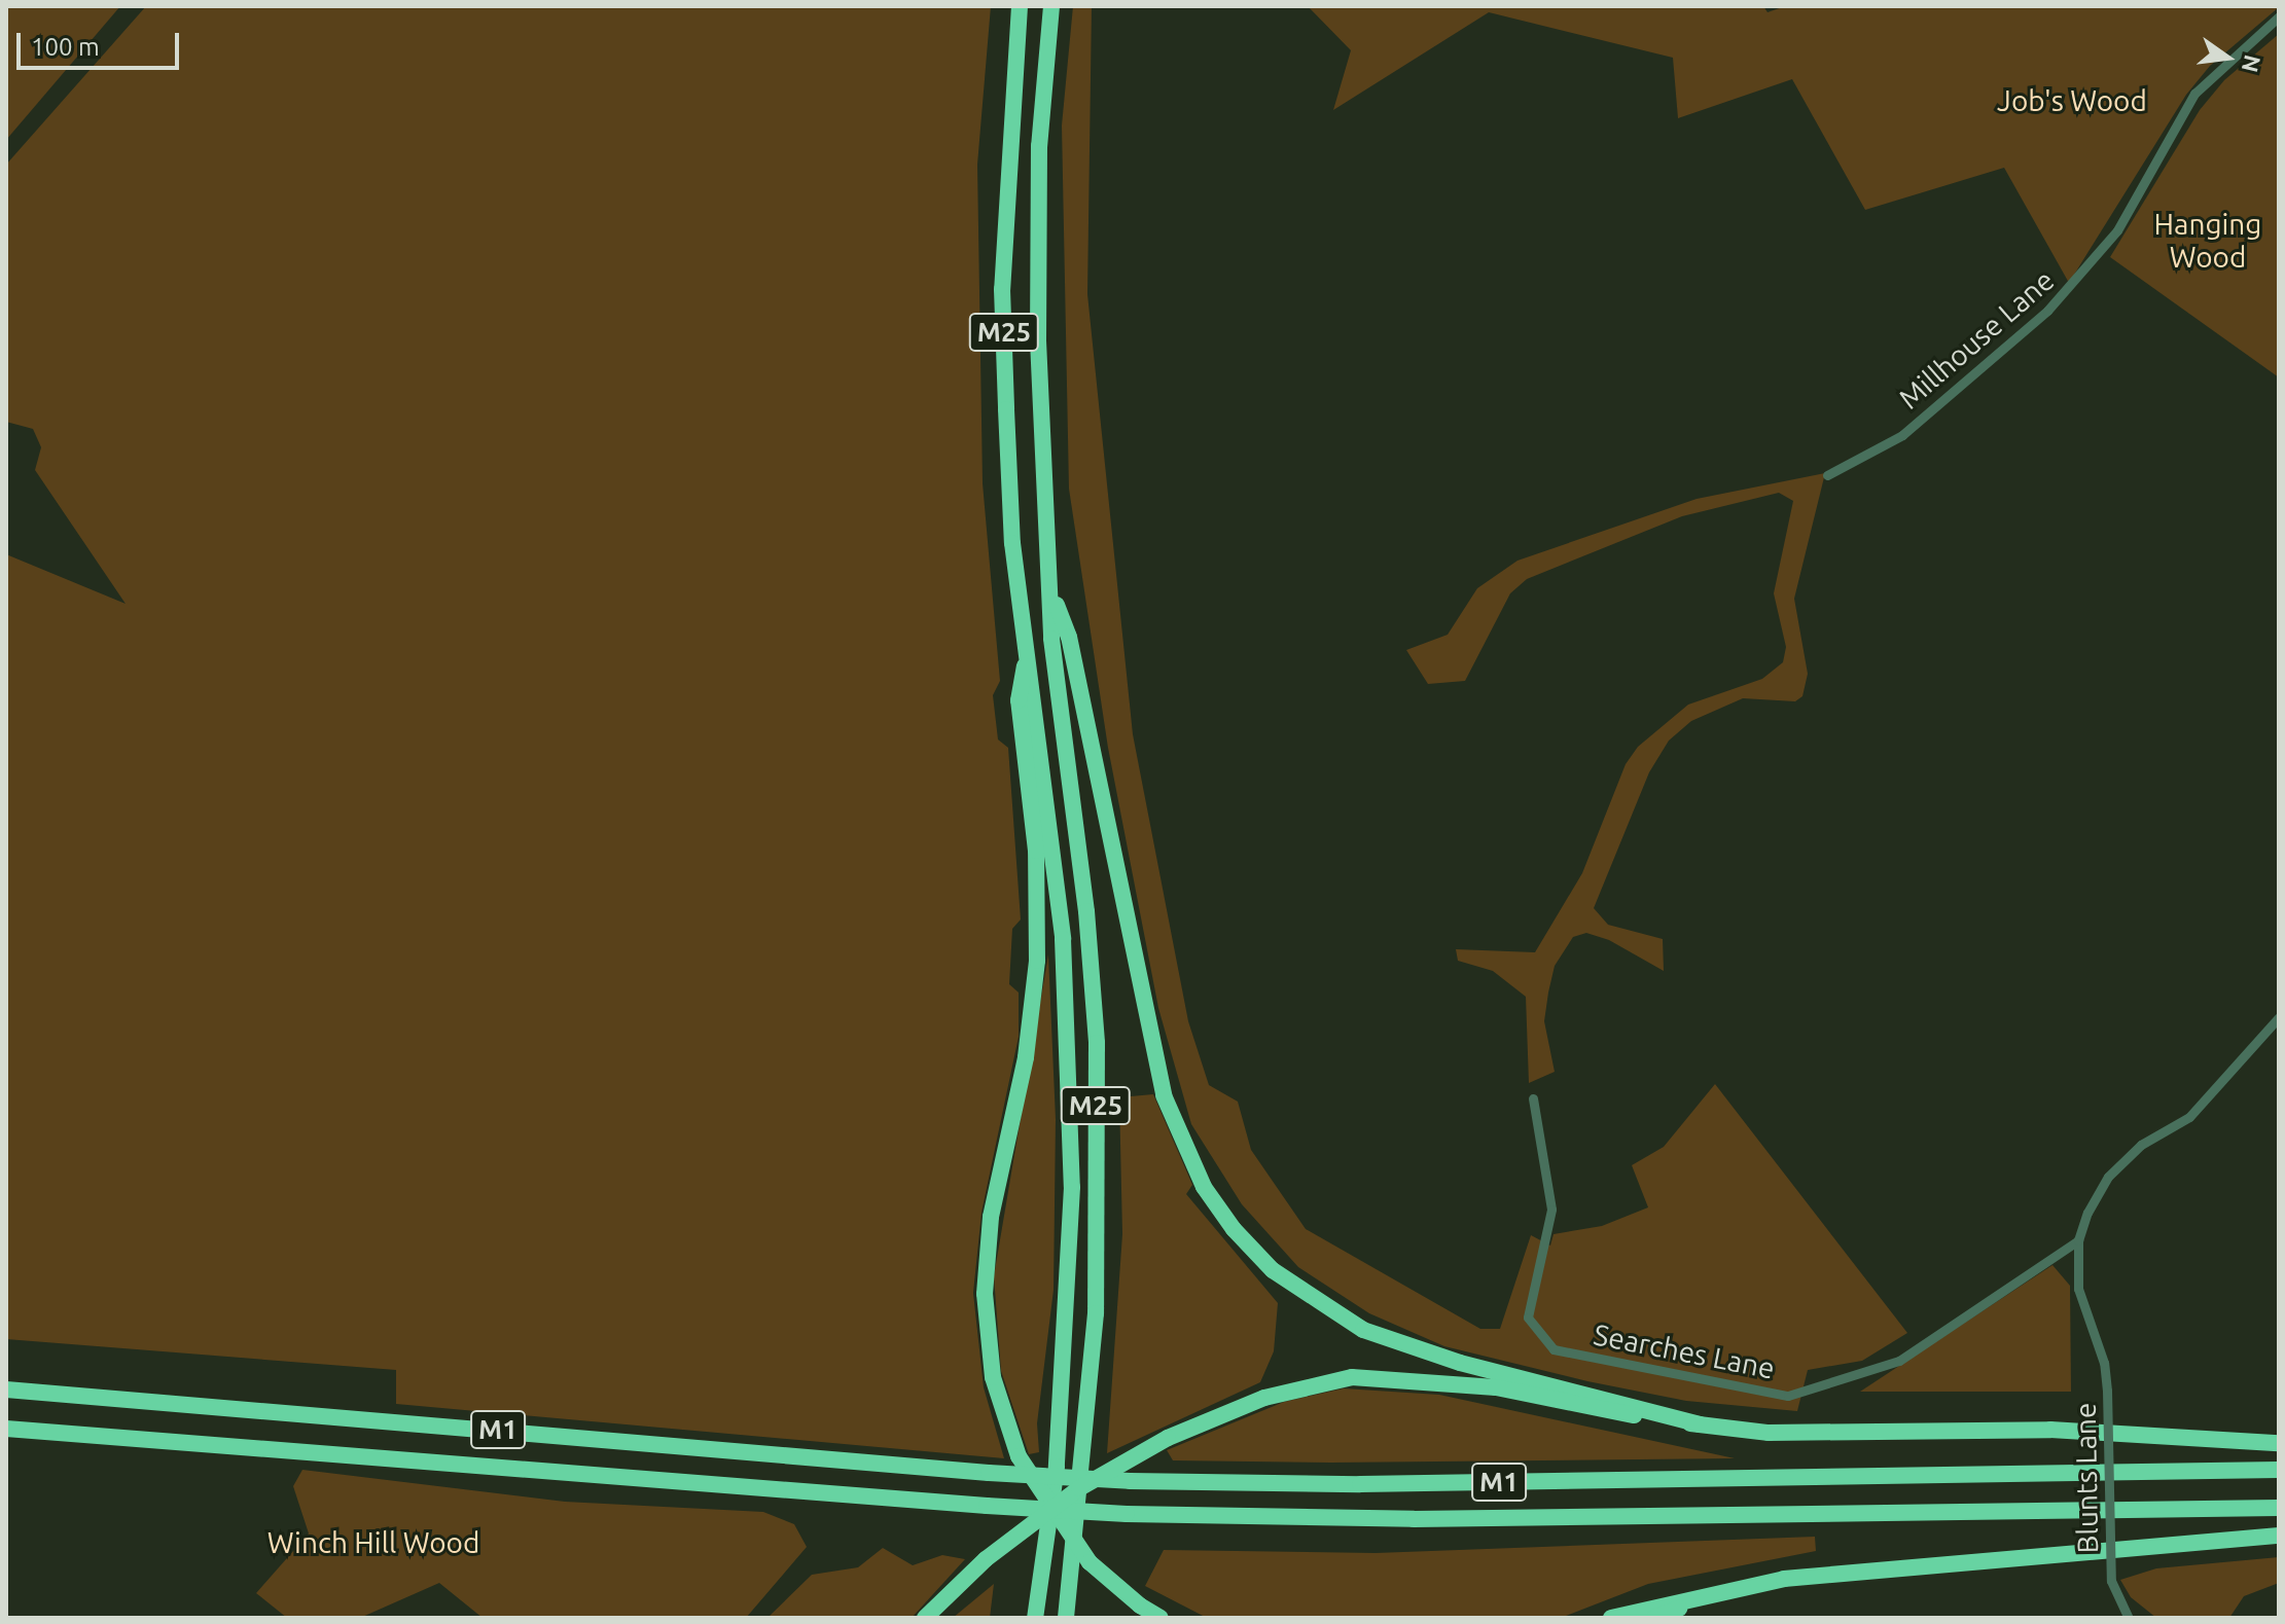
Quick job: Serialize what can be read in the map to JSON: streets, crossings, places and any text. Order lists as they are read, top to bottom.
{
  "streets": {
    "highway": ["M25", "M1"],
    "street": ["Millhouse Lane", "Searches Lane", "Blunts Lane"]
  },
  "crossings": [
    ["Searches Lane", "Blunts Lane"]
  ],
  "parks": ["Job's Wood", "Hanging Wood", "Winch Hill Wood"],
  "scale_bar": "100 m",
  "north": "right"
}
